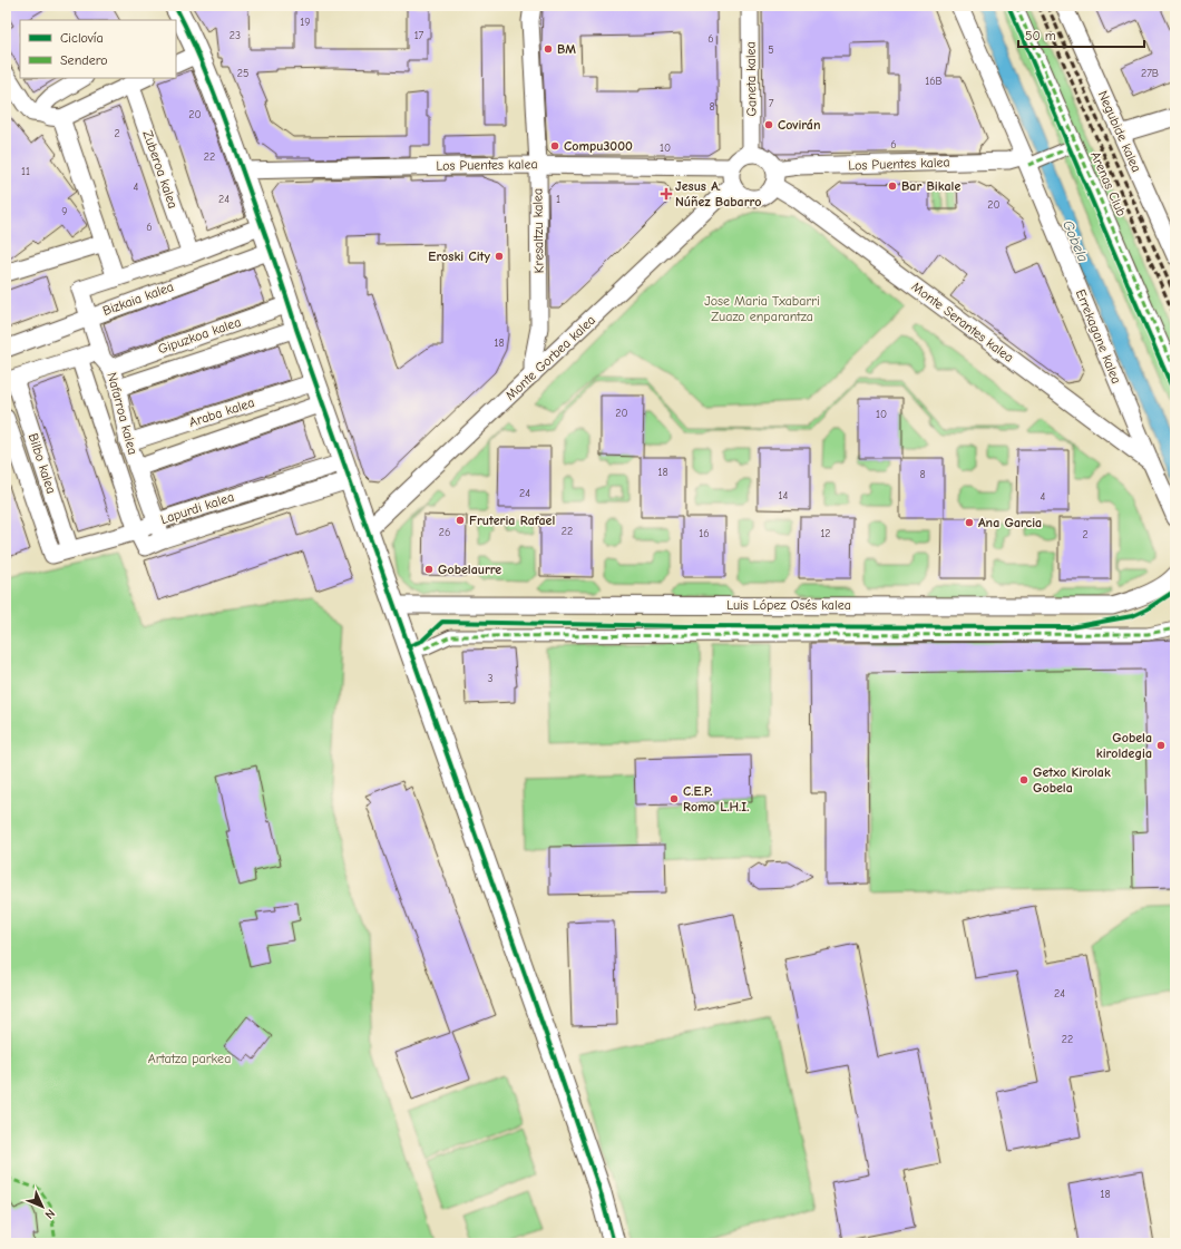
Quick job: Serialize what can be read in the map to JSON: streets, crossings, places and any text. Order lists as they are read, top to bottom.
{
  "streets": {
    "street": [
      "Ganeta kalea",
      "Negubide kalea",
      "Los Puentes kalea",
      "Zuberoa kalea",
      "Arenas Club",
      "Kresaltzu kalea",
      "Bizkaia kalea",
      "Monte Serantes kalea",
      "Gipuzkoa kalea",
      "Errekagane kalea",
      "Monte Gorbea kalea",
      "Araba kalea",
      "Nafarroa kalea",
      "Bilbo kalea",
      "Lapurdi kalea",
      "Luis López Osés kalea"
    ]
  },
  "crossings": [
    ["Ganeta kalea", "Los Puentes kalea"],
    ["Ganeta kalea", "Monte Serantes kalea"],
    ["Ganeta kalea", "Monte Gorbea kalea"],
    ["Los Puentes kalea", "Arenas Club"],
    ["Los Puentes kalea", "Kresaltzu kalea"],
    ["Los Puentes kalea", "Monte Serantes kalea"],
    ["Los Puentes kalea", "Errekagane kalea"],
    ["Los Puentes kalea", "Monte Gorbea kalea"],
    ["Zuberoa kalea", "Bizkaia kalea"],
    ["Kresaltzu kalea", "Monte Gorbea kalea"],
    ["Bizkaia kalea", "Nafarroa kalea"],
    ["Monte Serantes kalea", "Errekagane kalea"],
    ["Monte Serantes kalea", "Monte Gorbea kalea"],
    ["Gipuzkoa kalea", "Nafarroa kalea"],
    ["Araba kalea", "Nafarroa kalea"],
    ["Nafarroa kalea", "Lapurdi kalea"],
    ["Bilbo kalea", "Lapurdi kalea"]
  ],
  "water": ["Gobela"],
  "parks": ["Jose Maria Txabarri Zuazo enparantza", "Artatza parkea"],
  "places": {
    "other": [
      "BM",
      "Covirán",
      "Compu3000",
      "Bar Bikale",
      "Eroski City",
      "Fruteria Rafael",
      "Ana Garcia",
      "Gobelaurre",
      "Gobela kiroldegia",
      "Getxo Kirolak Gobela",
      "C.E.P. Romo L.H.I."
    ],
    "health": ["Jesus A. Núñez Babarro"]
  },
  "house_numbers": [
    "19",
    "23",
    "17",
    "6",
    "5",
    "25",
    "27B",
    "16B",
    "7",
    "8",
    "20",
    "2",
    "6",
    "10",
    "22",
    "11",
    "4",
    "24",
    "1",
    "20",
    "9",
    "6",
    "18",
    "20",
    "10",
    "18",
    "8",
    "24",
    "14",
    "4",
    "22",
    "26",
    "16",
    "12",
    "2",
    "3",
    "24",
    "22",
    "18"
  ],
  "legend": ["Ciclovía", "Sendero"],
  "scale_bar": "50 m",
  "north": "bottom right"
}
